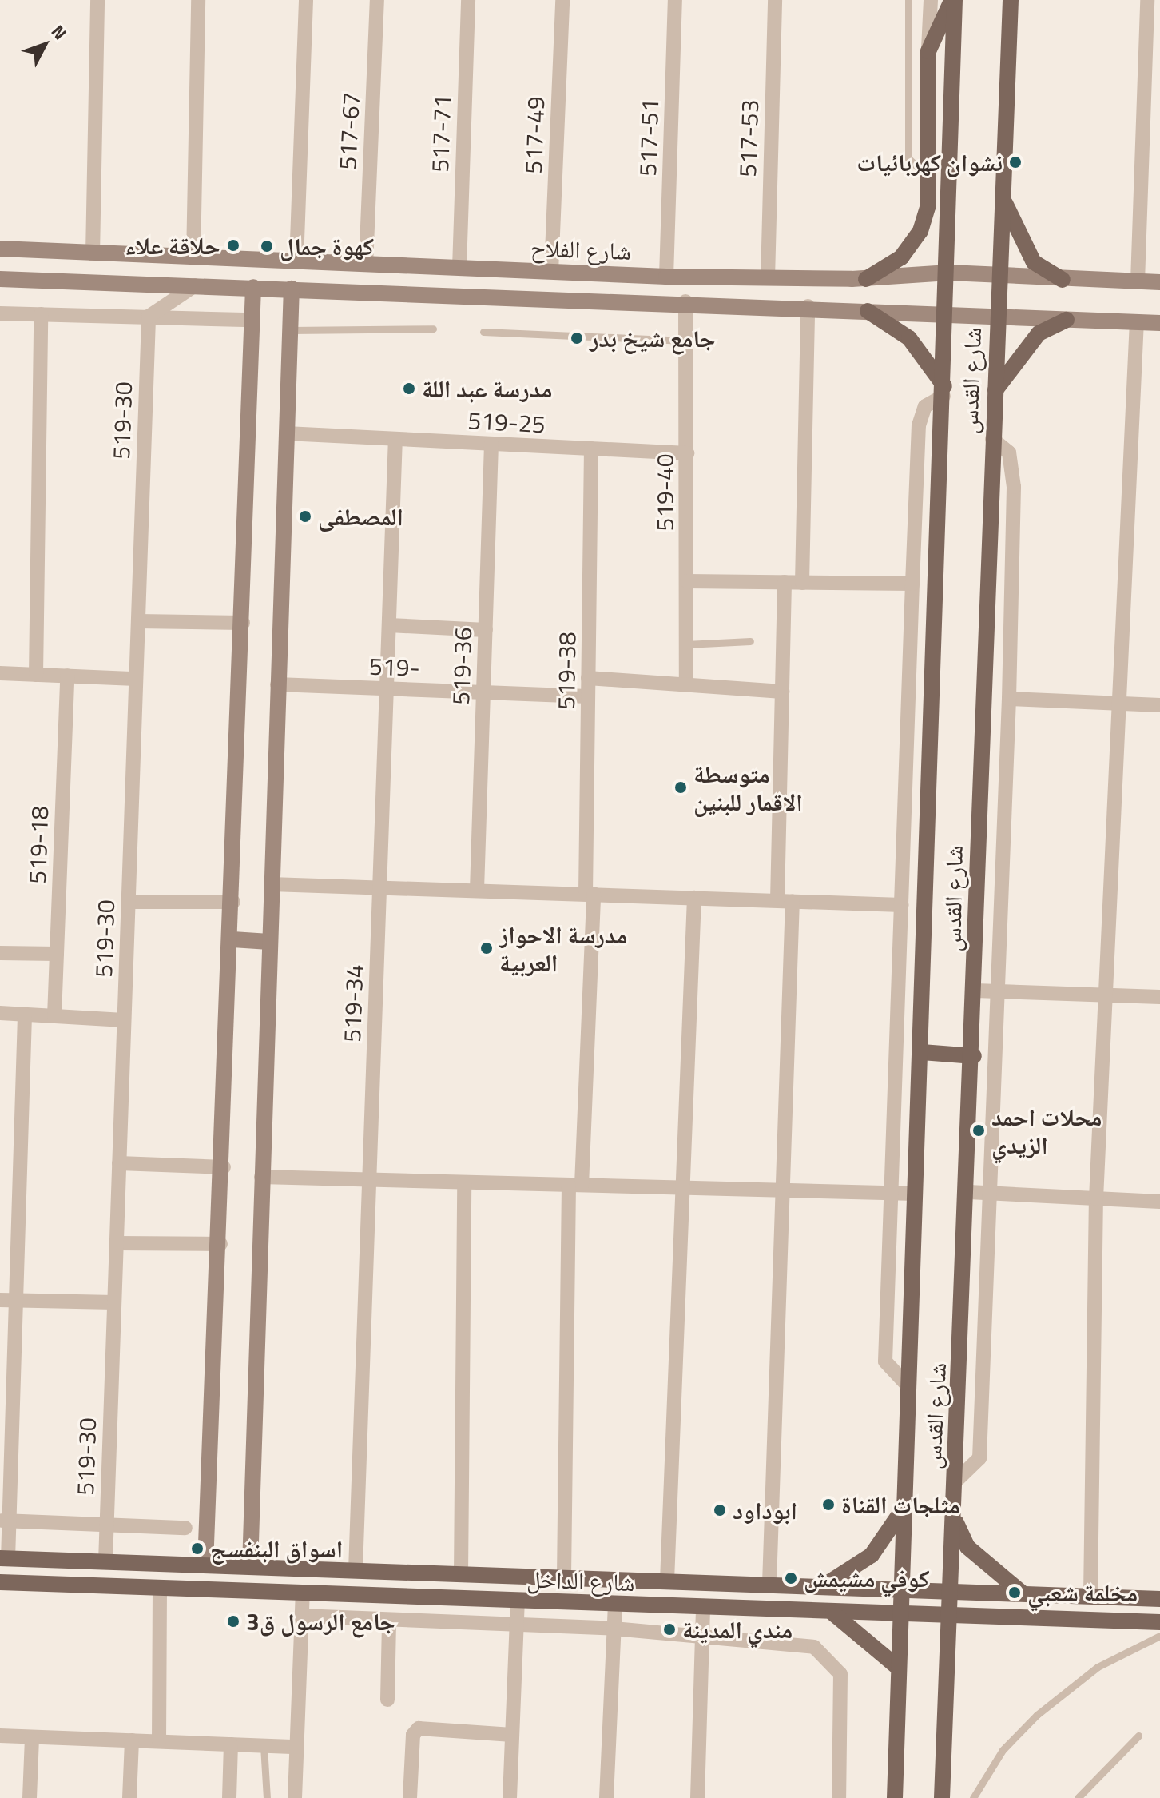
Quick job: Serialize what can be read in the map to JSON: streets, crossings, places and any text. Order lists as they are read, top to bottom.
{
  "streets": {
    "main road": ["شارع القدس", "شارع الداخل"],
    "street": [
      "517-67",
      "517-71",
      "517-49",
      "517-51",
      "517-53",
      "شارع الفلاح",
      "519-30",
      "519-25",
      "519-40",
      "519-36",
      "519-",
      "519-38",
      "519-18",
      "519-34"
    ]
  },
  "crossings": [
    ["517-67", "شارع الفلاح"],
    ["517-71", "شارع الفلاح"],
    ["517-49", "شارع الفلاح"],
    ["517-51", "شارع الفلاح"],
    ["517-53", "شارع الفلاح"],
    ["شارع الفلاح", "شارع القدس"],
    ["شارع الفلاح", "519-40"],
    ["شارع القدس", "شارع الداخل"],
    ["519-30", "شارع الداخل"],
    ["519-25", "519-40"],
    ["519-25", "519-36"],
    ["519-25", "519-38"],
    ["519-25", "519-34"],
    ["519-36", "519-"],
    ["519-", "519-38"],
    ["519-", "519-34"],
    ["519-38", "شارع الداخل"],
    ["519-34", "شارع الداخل"]
  ],
  "places": [
    "نشوان كهربائيات",
    "حلاقة علاء",
    "كهوة جمال",
    "جامع شيخ بدر",
    "مدرسة عبد اللة",
    "المصطفى",
    "متوسطة الاقمار للبنين",
    "مدرسة الاحواز العربية",
    "محلات احمد الزيدي",
    "مثلجات القناة",
    "ابوداود",
    "اسواق البنفسج",
    "كوفي مشيمش",
    "مخلمة شعبي",
    "جامع الرسول ق3",
    "مندي المدينة"
  ],
  "north": "top right"
}
